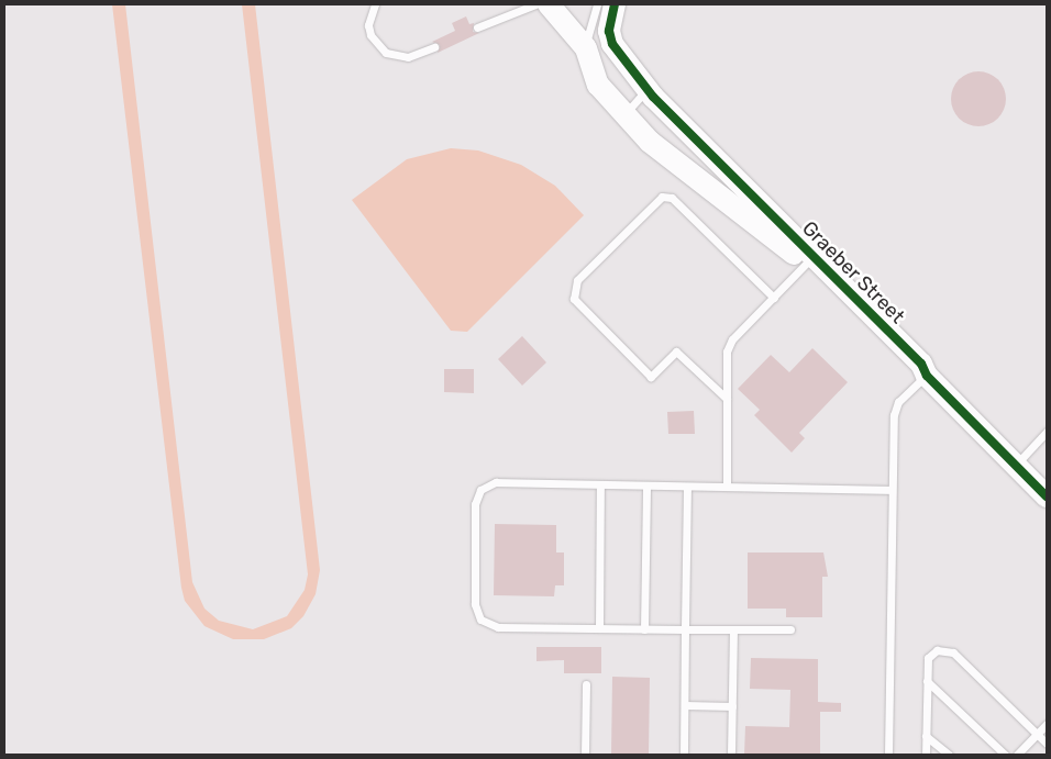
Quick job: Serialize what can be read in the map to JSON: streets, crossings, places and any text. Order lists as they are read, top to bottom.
{
  "streets": {
    "street": ["Graeber Street"]
  }
}
